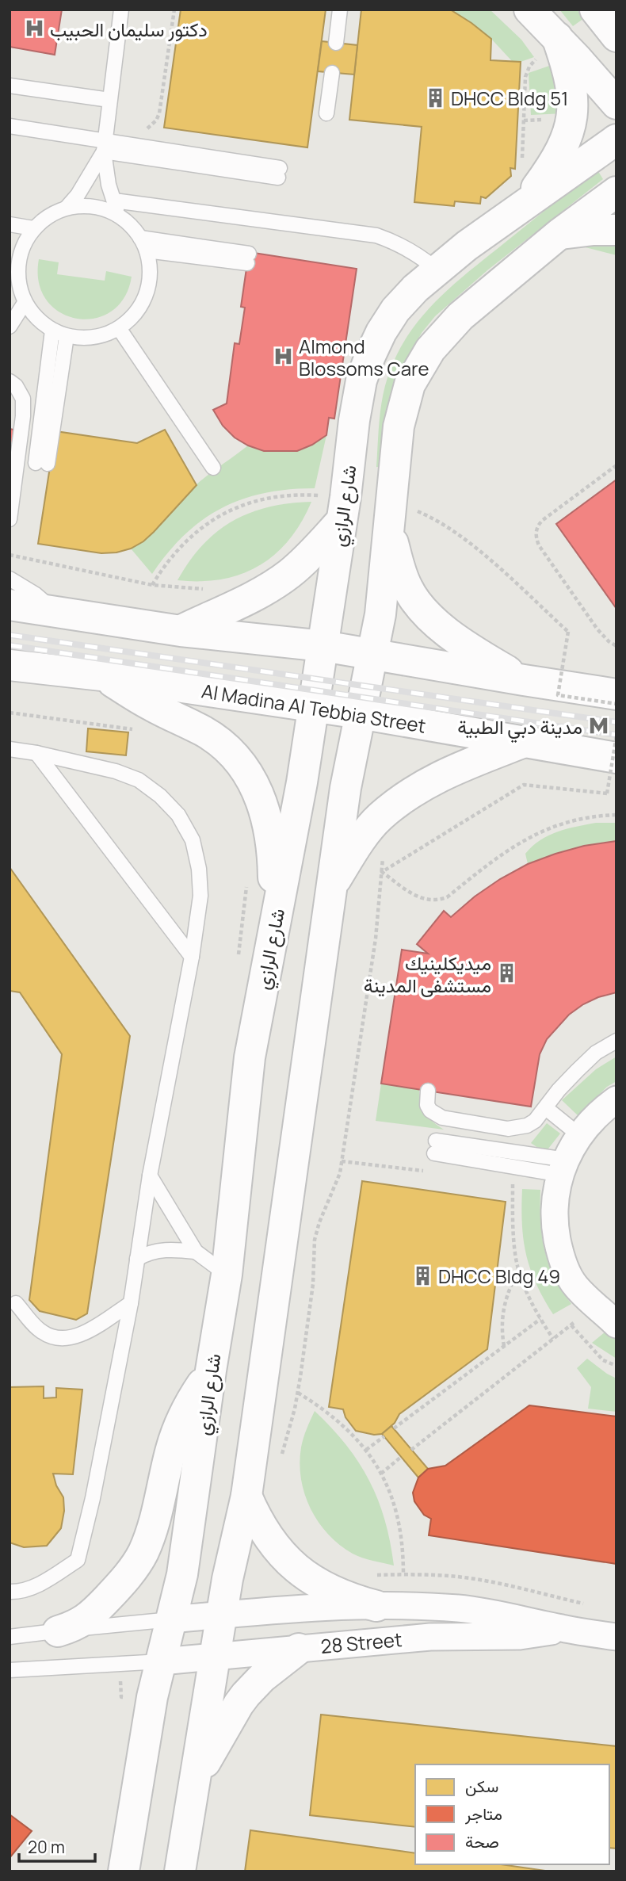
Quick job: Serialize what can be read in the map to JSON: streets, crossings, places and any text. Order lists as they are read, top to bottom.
{
  "streets": {
    "street": ["شارع الرازي", "Al Madina Al Tebbia Street", "28 Street"]
  },
  "crossings": [
    ["شارع الرازي", "Al Madina Al Tebbia Street"],
    ["شارع الرازي", "28 Street"]
  ],
  "places": {
    "hospital": ["دكتور سليمان الحبيب", "Almond Blossoms Care"],
    "building": ["DHCC Bldg 51", "ميديكلينيك مستشفى المدينة", "DHCC Bldg 49"],
    "metro station": ["مدينة دبي الطبية"]
  },
  "legend": ["سكن", "متاجر", "صحة"],
  "scale_bar": "20 m"
}
